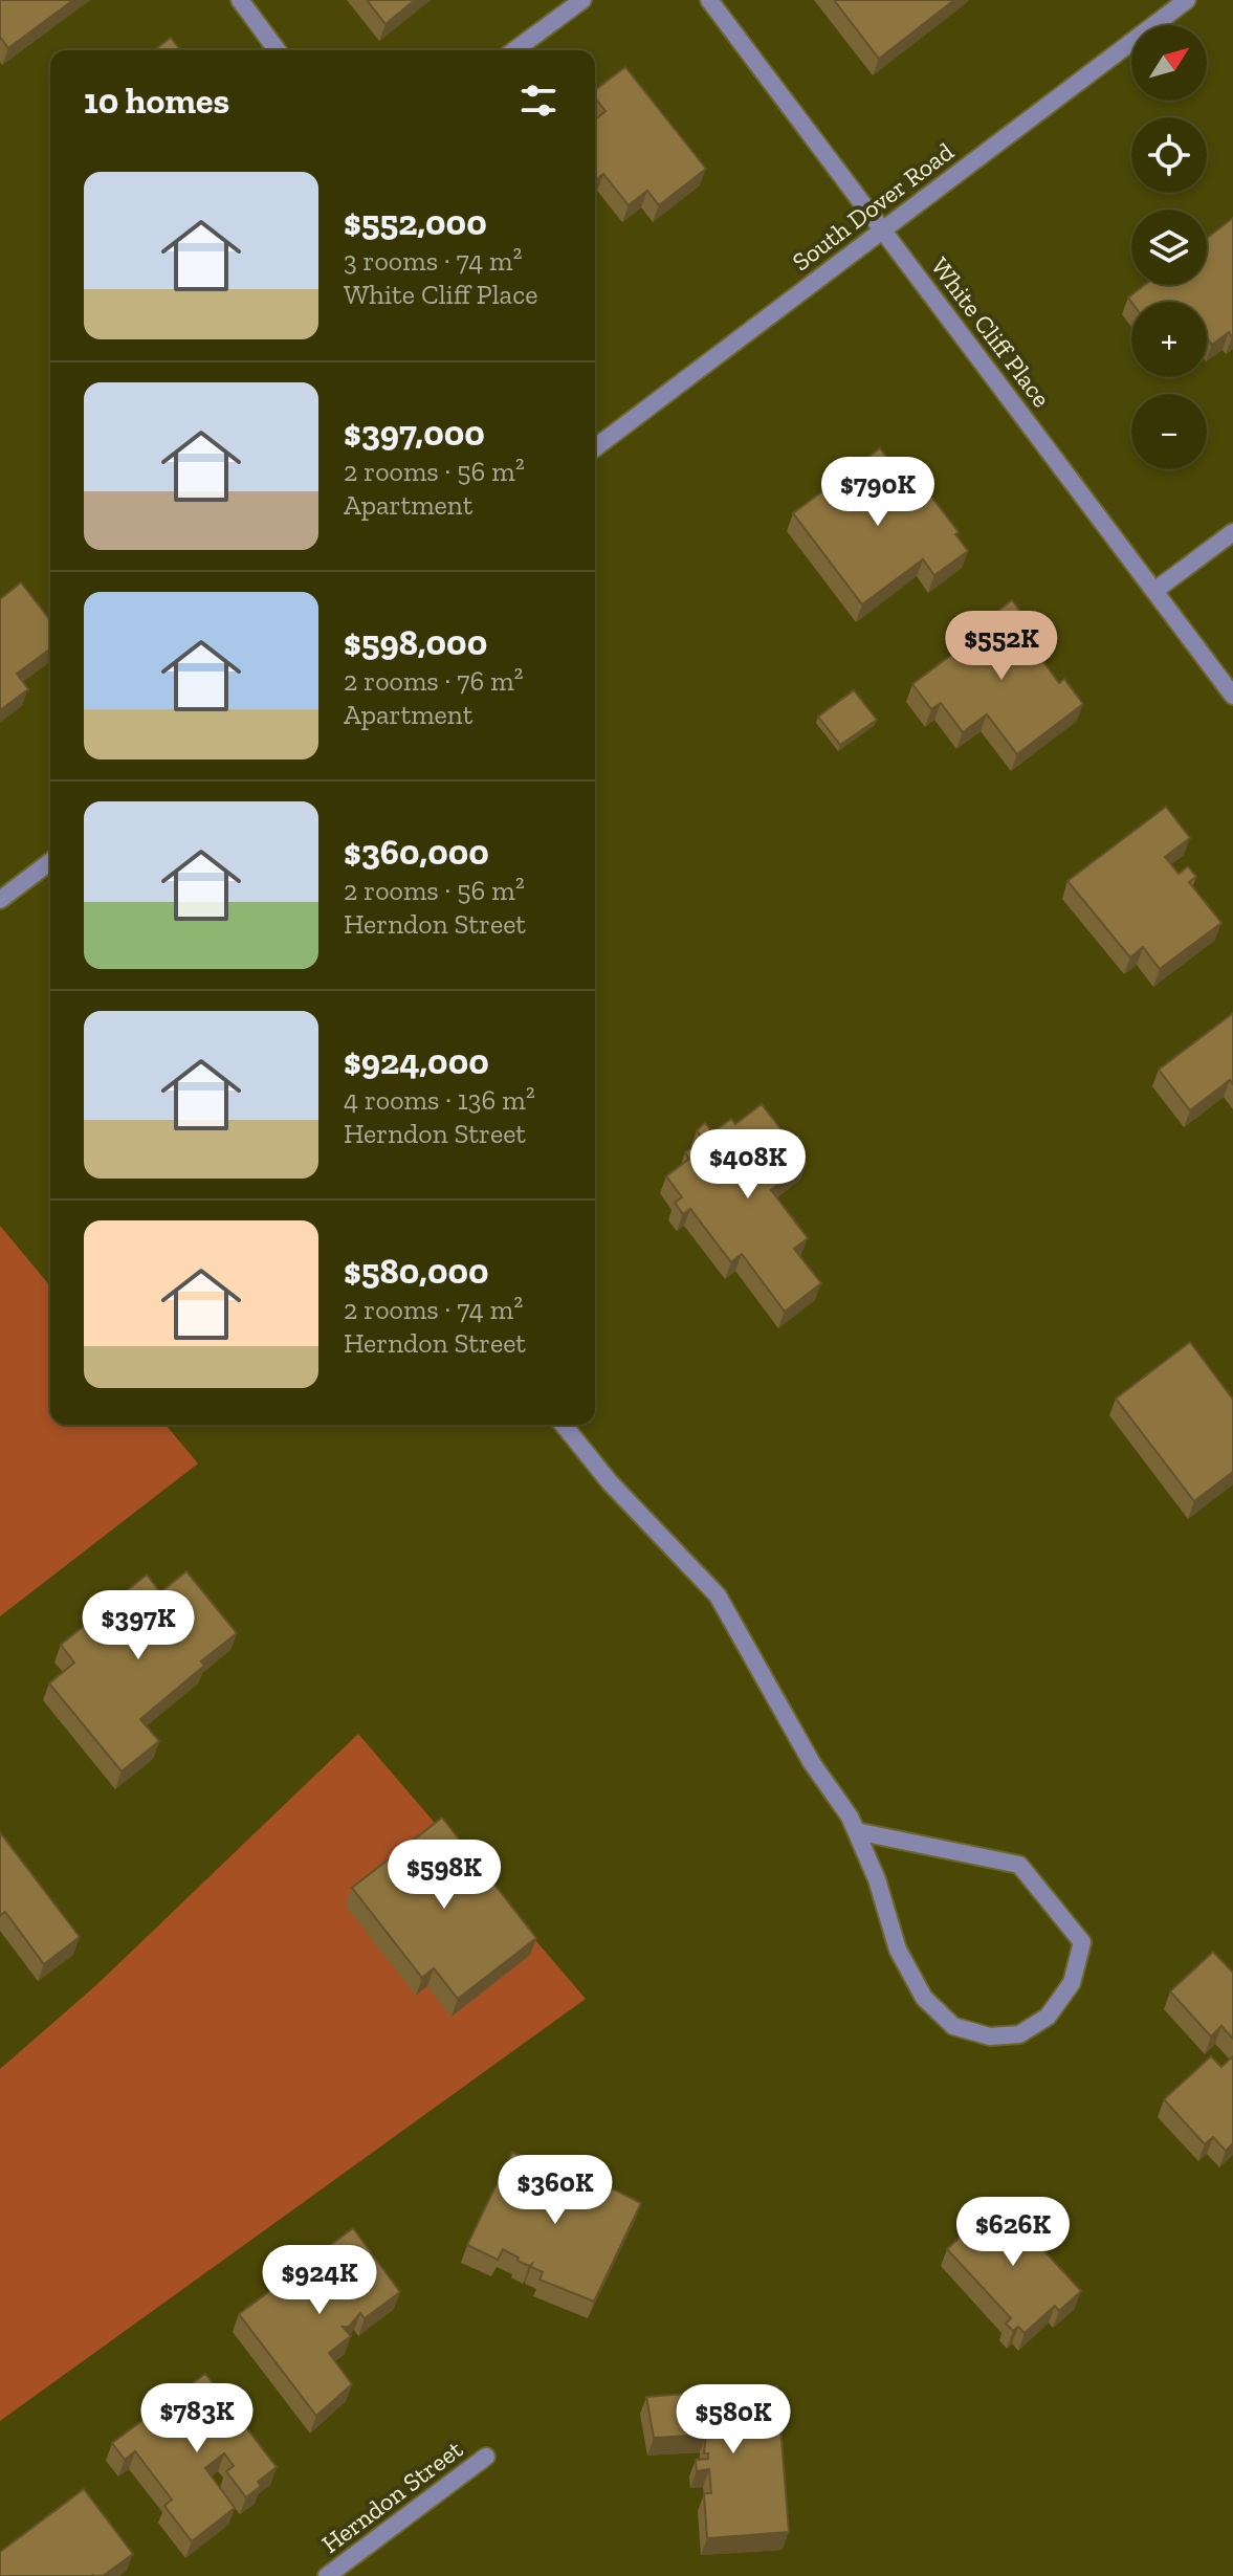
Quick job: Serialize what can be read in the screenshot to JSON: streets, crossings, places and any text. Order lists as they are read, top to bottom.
{
  "streets": {
    "street": ["South Dover Road", "White Cliff Place", "Herndon Street"]
  },
  "crossings": [
    ["South Dover Road", "White Cliff Place"]
  ],
  "north": "top right",
  "page": {
    "map_buttons": ["+", "−"],
    "heading": "10 homes",
    "list": [
      {
        "name": "$552,000",
        "note": "3 rooms · 74 m² · White Cliff Place"
      },
      {
        "name": "$397,000",
        "note": "2 rooms · 56 m² · Apartment"
      },
      {
        "name": "$598,000",
        "note": "2 rooms · 76 m² · Apartment"
      },
      {
        "name": "$360,000",
        "note": "2 rooms · 56 m² · Herndon Street"
      },
      {
        "name": "$924,000",
        "note": "4 rooms · 136 m² · Herndon Street"
      },
      {
        "name": "$580,000",
        "note": "2 rooms · 74 m² · Herndon Street"
      }
    ],
    "price": [
      "$790K",
      "$552K",
      "$408K",
      "$397K",
      "$598K",
      "$360K",
      "$626K",
      "$924K",
      "$783K",
      "$580K"
    ]
  }
}
